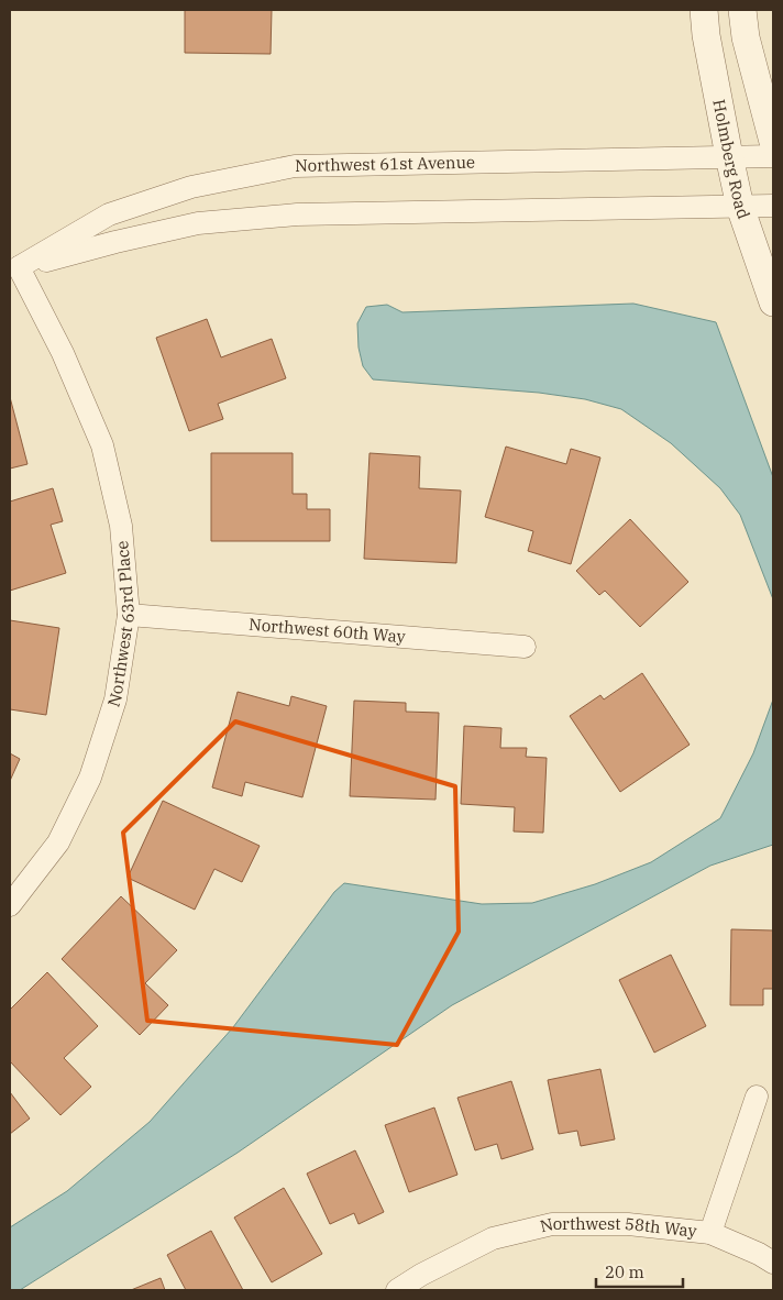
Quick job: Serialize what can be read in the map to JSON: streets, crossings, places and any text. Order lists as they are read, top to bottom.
{
  "streets": {
    "street": [
      "Holmberg Road",
      "Northwest 61st Avenue",
      "Northwest 63rd Place",
      "Northwest 60th Way",
      "Northwest 58th Way"
    ]
  },
  "crossings": [
    ["Holmberg Road", "Northwest 61st Avenue"],
    ["Northwest 61st Avenue", "Northwest 63rd Place"],
    ["Northwest 63rd Place", "Northwest 60th Way"]
  ],
  "scale_bar": "20 m"
}
